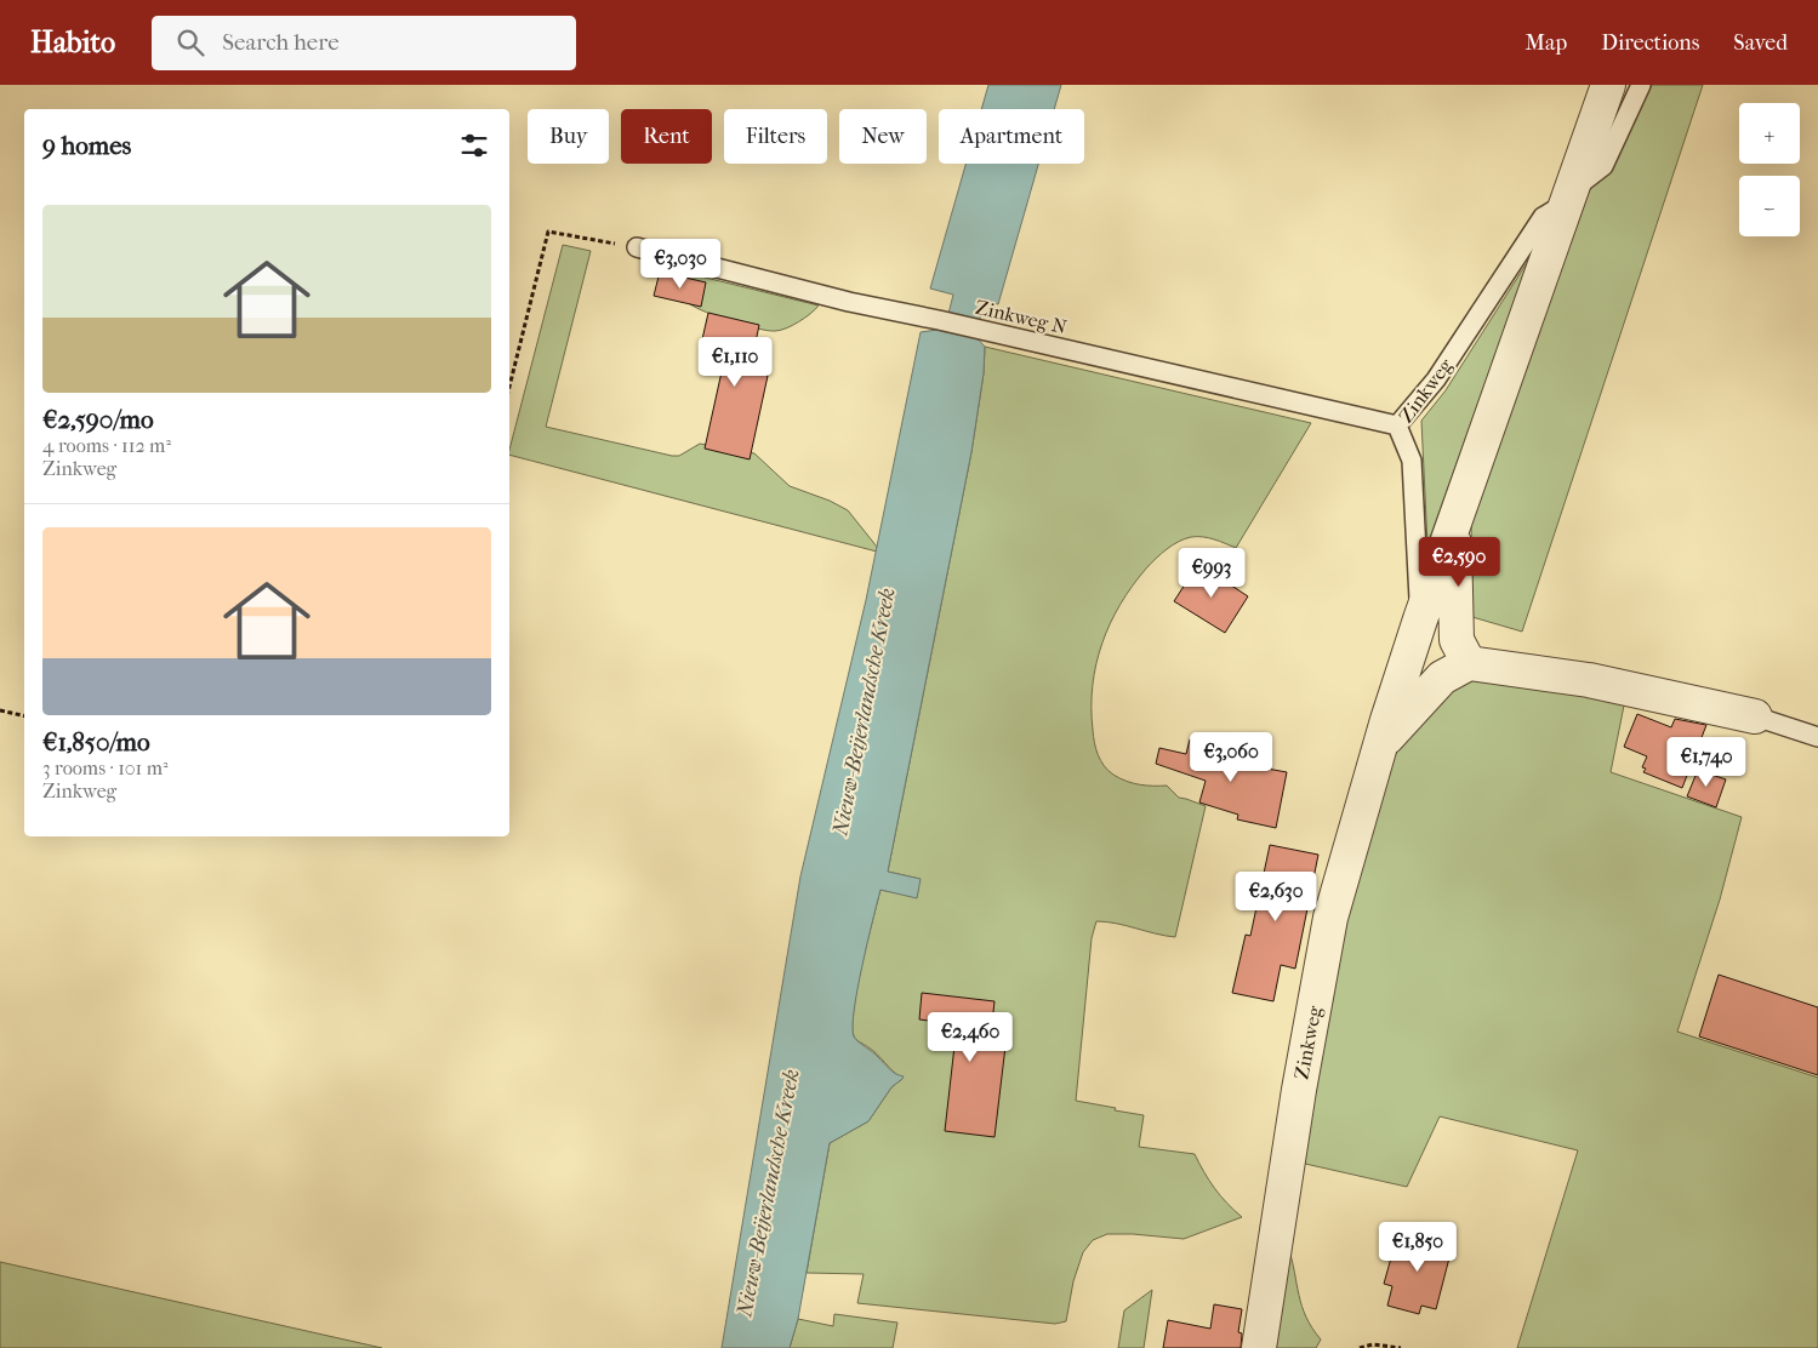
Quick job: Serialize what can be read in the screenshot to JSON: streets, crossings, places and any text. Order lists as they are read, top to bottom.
{
  "streets": {
    "street": ["Zinkweg"],
    "lane": ["Zinkweg N"]
  },
  "crossings": [
    ["Zinkweg N", "Zinkweg"]
  ],
  "water": ["Nieuw-Beijerlandsche Kreek"],
  "page": {
    "header": "Habito",
    "search": "Search here",
    "nav": ["Map", "Directions", "Saved"],
    "map_buttons": ["+", "−"],
    "chip": [
      "Buy",
      "Rent",
      "Filters",
      "New",
      "Apartment"
    ],
    "heading": "9 homes",
    "list": [
      {
        "name": "€2,590/mo",
        "note": "4 rooms · 112 m² · Zinkweg"
      },
      {
        "name": "€1,850/mo",
        "note": "3 rooms · 101 m² · Zinkweg"
      }
    ],
    "price": [
      "€3,030",
      "€1,110",
      "€2,590",
      "€993",
      "€3,060",
      "€1,740",
      "€2,630",
      "€2,460",
      "€1,850"
    ]
  }
}
